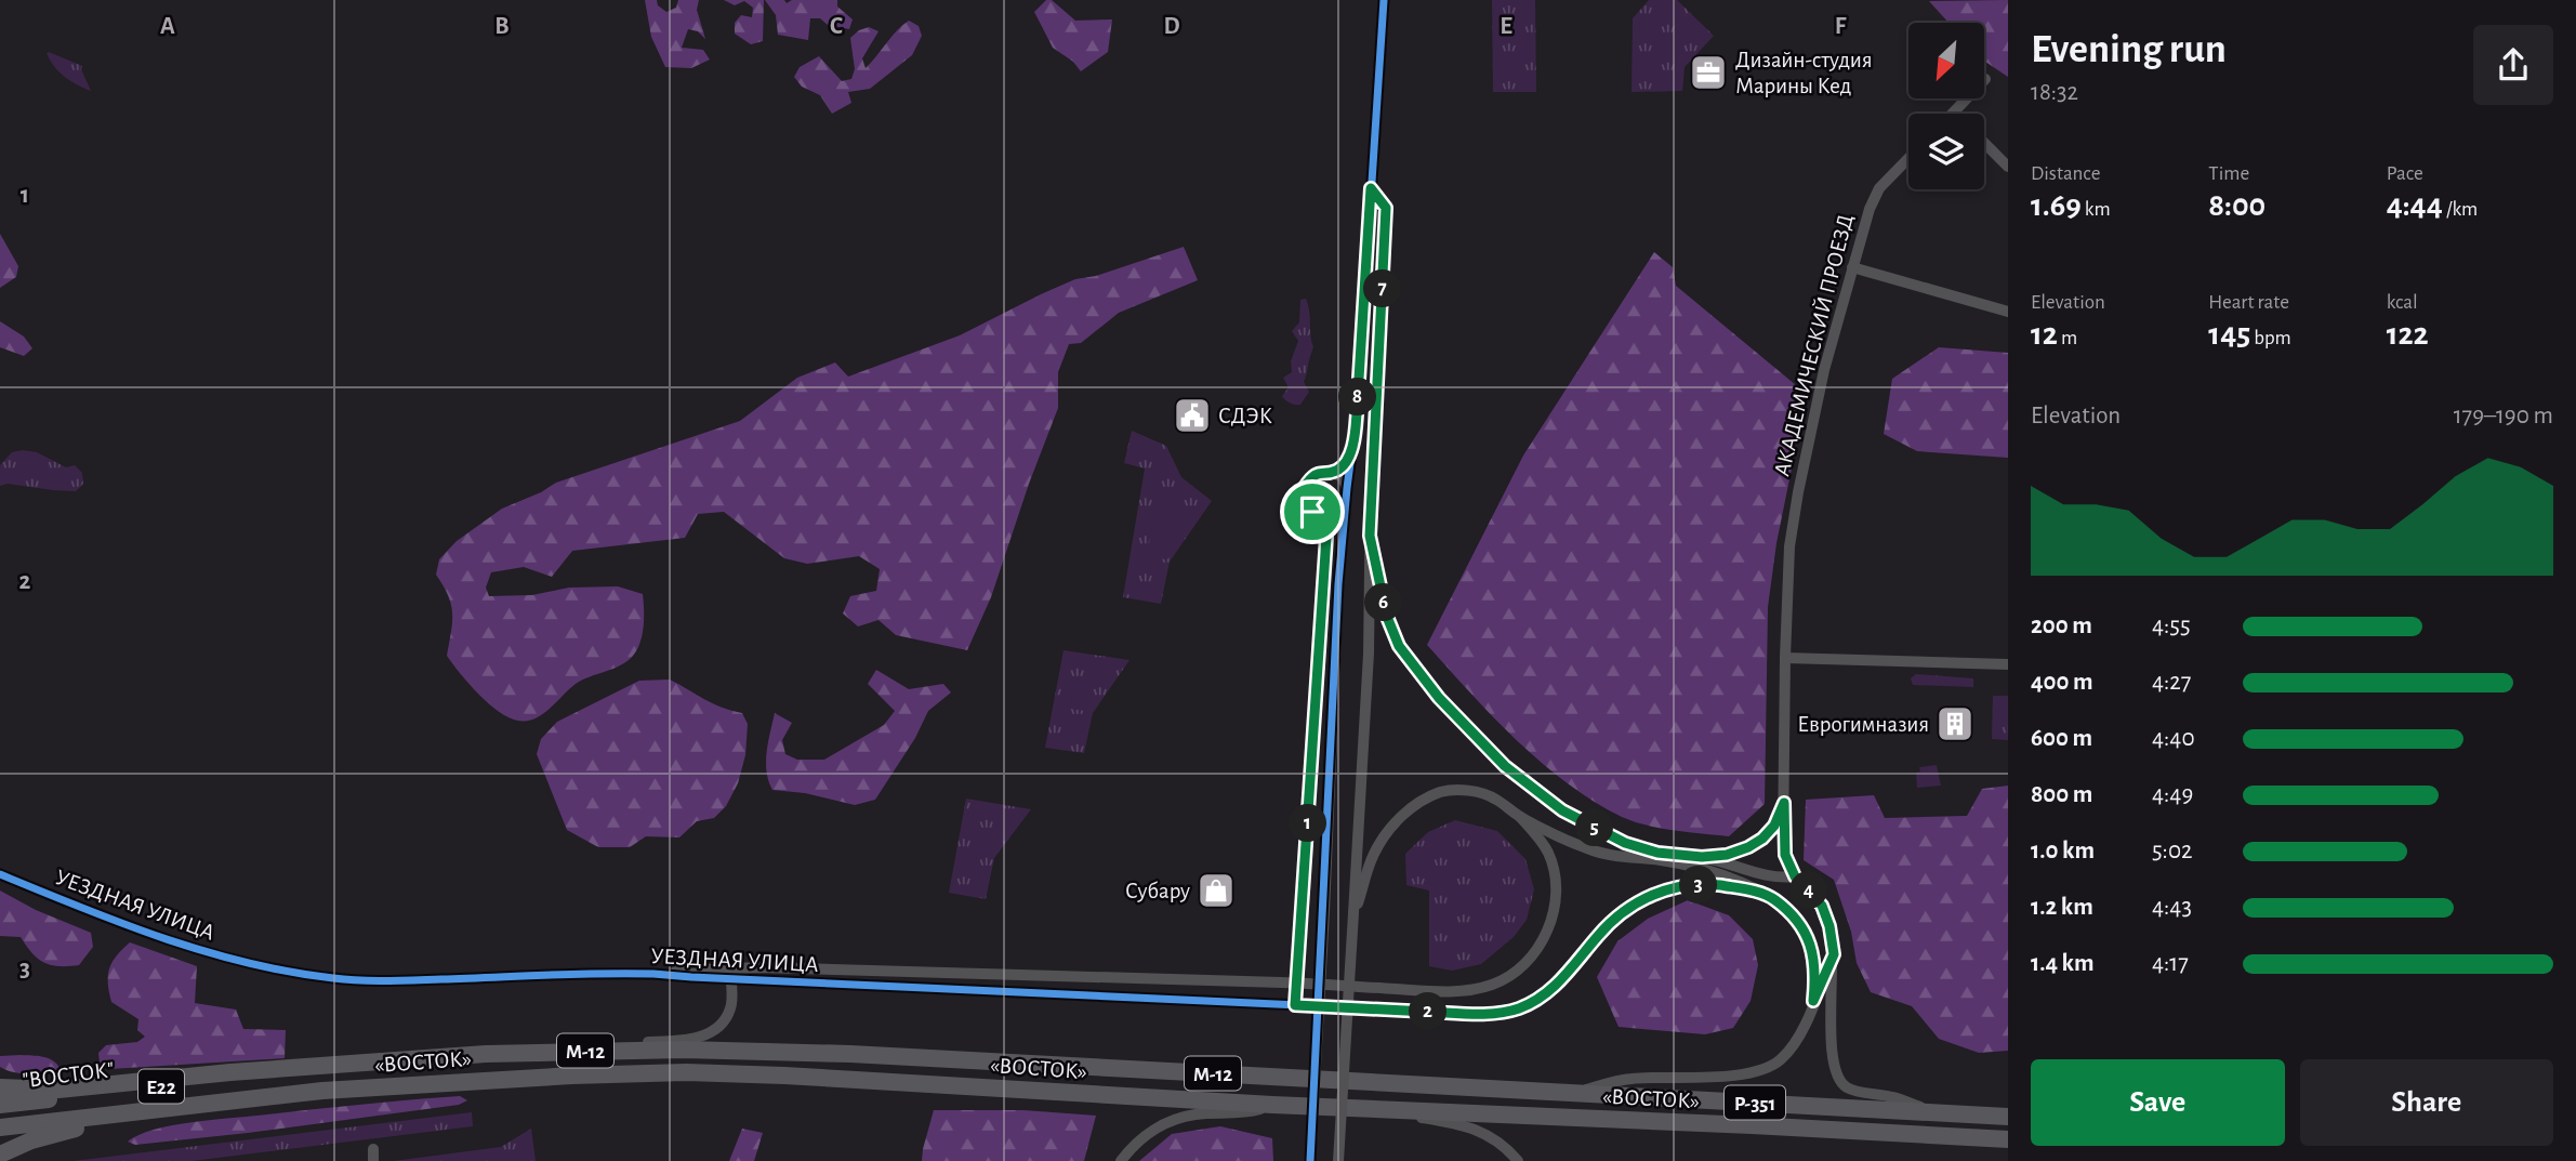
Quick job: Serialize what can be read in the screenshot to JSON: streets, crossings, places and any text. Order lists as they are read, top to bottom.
{
  "streets": {
    "highway": [
      "М-12",
      "«ВОСТОК»",
      "\"ВОСТОК\"",
      "E22",
      "Р-351"
    ],
    "street": ["АКАДЕМИЧЕСКИЙ ПРОЕЗД", "УЕЗДНАЯ УЛИЦА"]
  },
  "crossings": [
    ["«ВОСТОК»", "\"ВОСТОК\""],
    ["«ВОСТОК»", "Р-351"]
  ],
  "places": {
    "office": ["Дизайн-студия Марины Кед"],
    "public building": ["СДЭК"],
    "building": ["Еврогимназия"],
    "shop": ["Субару"]
  },
  "north": "bottom left",
  "page": {
    "heading": ["Evening run", "18:32"],
    "stats": [
      ["Distance", "1.69 km"],
      ["Time", "8:00"],
      ["Pace", "4:44 /km"],
      ["Elevation", "12 m"],
      ["Heart rate", "145 bpm"],
      ["kcal", "122"]
    ],
    "pins": [
      "7",
      "8",
      "6",
      "1",
      "5",
      "3",
      "4",
      "2"
    ],
    "chart": ["Elevation", "179–190 m"],
    "list": [
      {
        "name": "200 m",
        "note": "4:55"
      },
      {
        "name": "400 m",
        "note": "4:27"
      },
      {
        "name": "600 m",
        "note": "4:40"
      },
      {
        "name": "800 m",
        "note": "4:49"
      },
      {
        "name": "1.0 km",
        "note": "5:02"
      },
      {
        "name": "1.2 km",
        "note": "4:43"
      },
      {
        "name": "1.4 km",
        "note": "4:17"
      }
    ],
    "buttons": ["Save", "Share"]
  },
  "grid": {
    "columns": [
      "A",
      "B",
      "C",
      "D",
      "E",
      "F"
    ],
    "rows": ["1", "2", "3"]
  }
}
